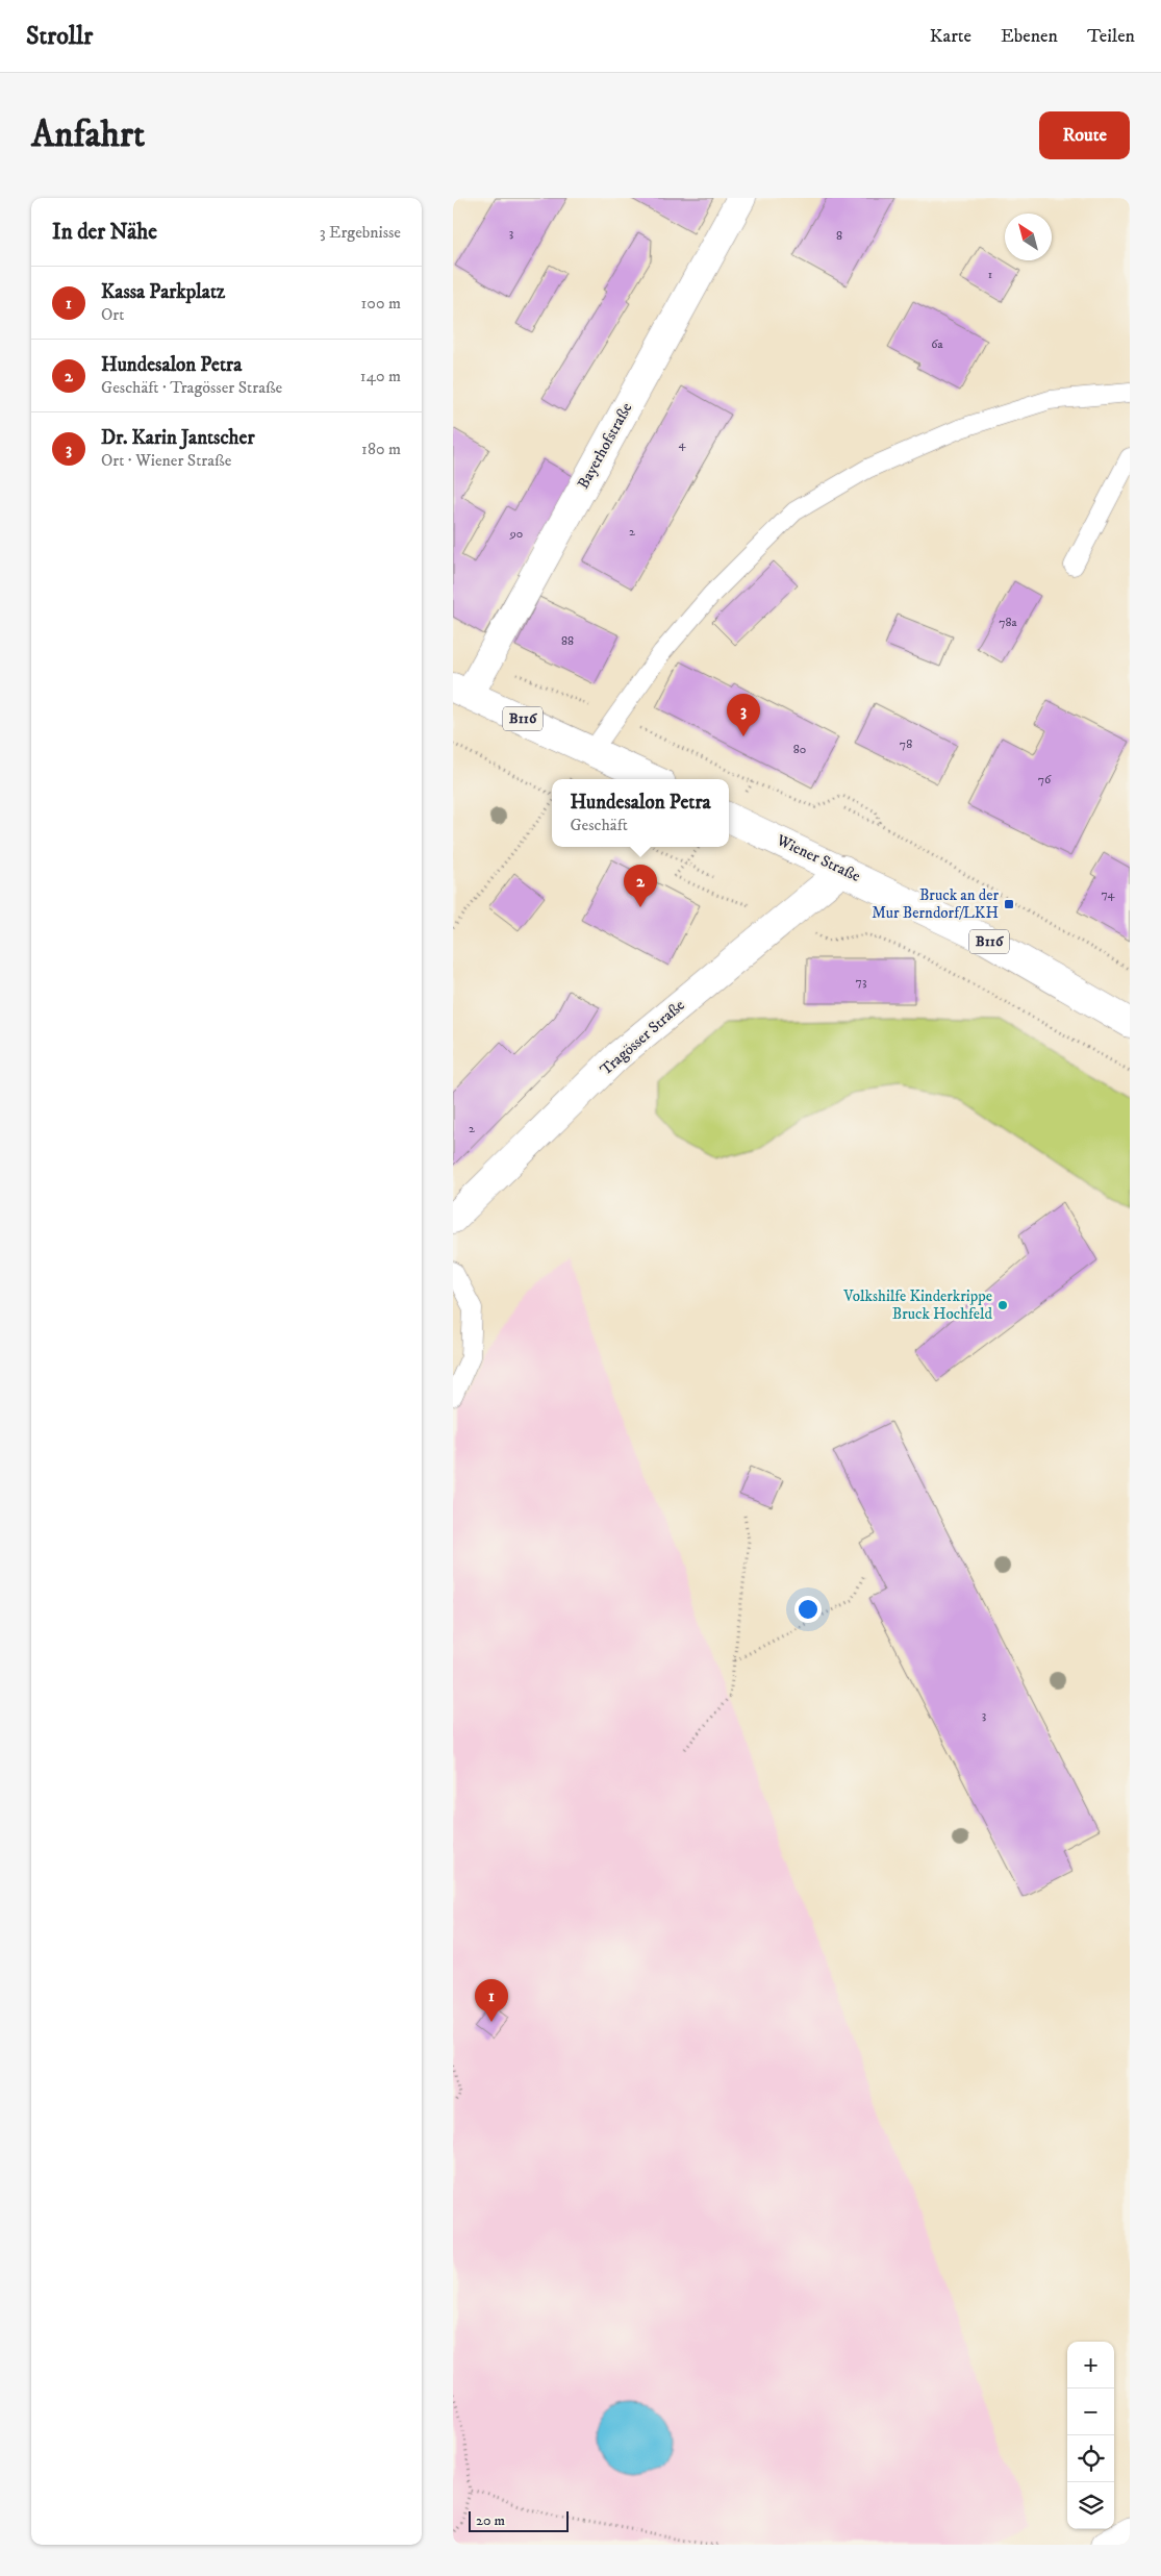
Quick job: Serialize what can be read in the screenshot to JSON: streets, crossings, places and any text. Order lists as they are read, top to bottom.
{
  "streets": {
    "main road": [
      "Bayerhofstraße",
      "B116",
      "Wiener Straße",
      "Tragösser Straße"
    ]
  },
  "crossings": [
    ["Bayerhofstraße", "B116"],
    ["Wiener Straße", "Tragösser Straße"]
  ],
  "places": {
    "transit": ["Bruck an der Mur Berndorf/LKH"],
    "other": ["Volkshilfe Kinderkrippe Bruck Hochfeld"]
  },
  "house_numbers": [
    "3",
    "8",
    "1",
    "6a",
    "4",
    "2",
    "90",
    "78a",
    "88",
    "78",
    "80",
    "76",
    "74",
    "73",
    "2",
    "3"
  ],
  "scale_bar": "20 m",
  "north": "top left",
  "page": {
    "header": "Strollr",
    "nav": ["Karte", "Ebenen", "Teilen"],
    "buttons": "Route",
    "title": "Anfahrt",
    "heading": ["In der Nähe", "3 Ergebnisse"],
    "list": [
      {
        "mark": "1",
        "name": "Kassa Parkplatz",
        "note": "Ort",
        "value": "100 m"
      },
      {
        "mark": "2",
        "name": "Hundesalon Petra",
        "note": "Geschäft · Tragösser Straße",
        "value": "140 m"
      },
      {
        "mark": "3",
        "name": "Dr. Karin Jantscher",
        "note": "Ort · Wiener Straße",
        "value": "180 m"
      }
    ],
    "pins": ["3", "2", "1"],
    "popup": ["Hundesalon Petra", "Geschäft"],
    "map_buttons": ["+", "−"],
    "scale": "20 m"
  }
}
